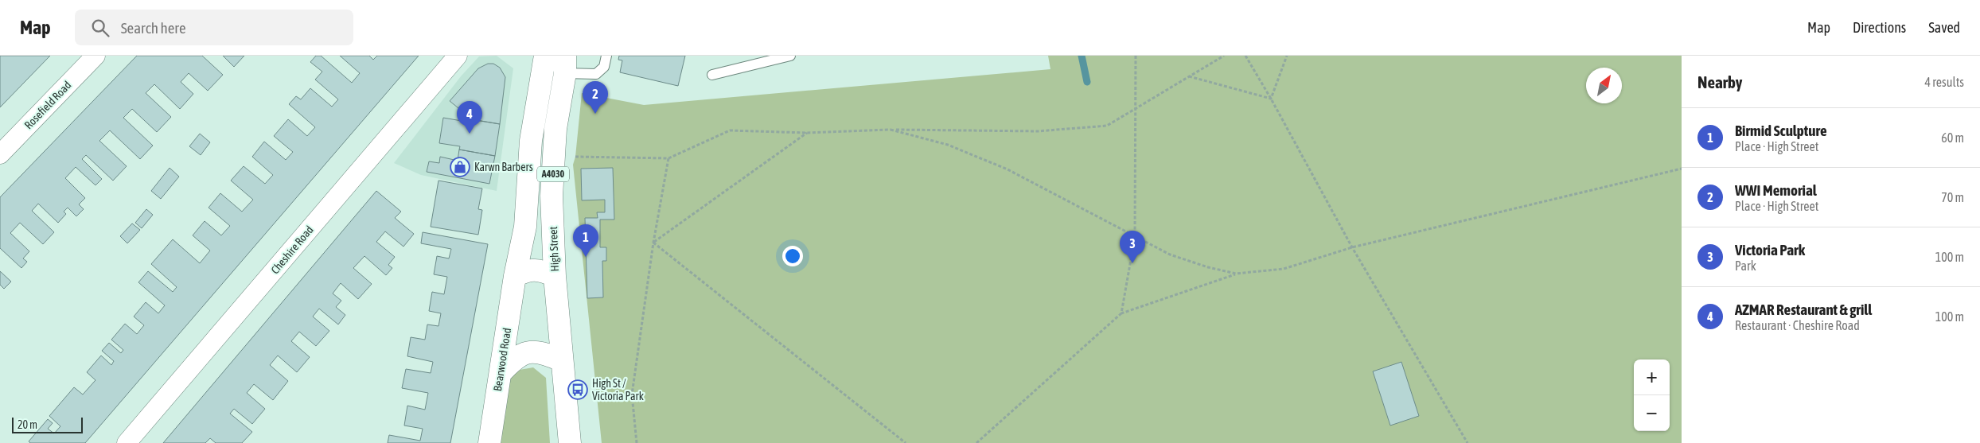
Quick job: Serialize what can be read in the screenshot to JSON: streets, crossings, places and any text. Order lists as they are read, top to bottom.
{
  "streets": {
    "main road": ["A4030", "High Street", "Bearwood Road"],
    "street": ["Rosefield Road", "Cheshire Road"]
  },
  "crossings": [
    ["A4030", "Bearwood Road"]
  ],
  "places": {
    "shop": ["Karwn Barbers"],
    "bus stop": ["High St / Victoria Park"]
  },
  "scale_bar": "20 m",
  "north": "top right",
  "page": {
    "header": "Map",
    "search": "Search here",
    "nav": ["Map", "Directions", "Saved"],
    "heading": ["Nearby", "4 results"],
    "pins": [
      "2",
      "4",
      "1",
      "3"
    ],
    "list": [
      {
        "mark": "1",
        "name": "Birmid Sculpture",
        "note": "Place · High Street",
        "value": "60 m"
      },
      {
        "mark": "2",
        "name": "WWI Memorial",
        "note": "Place · High Street",
        "value": "70 m"
      },
      {
        "mark": "3",
        "name": "Victoria Park",
        "note": "Park",
        "value": "100 m"
      },
      {
        "mark": "4",
        "name": "AZMAR Restaurant & grill",
        "note": "Restaurant · Cheshire Road",
        "value": "100 m"
      }
    ],
    "map_buttons": ["+", "−"],
    "scale": "20 m"
  }
}
